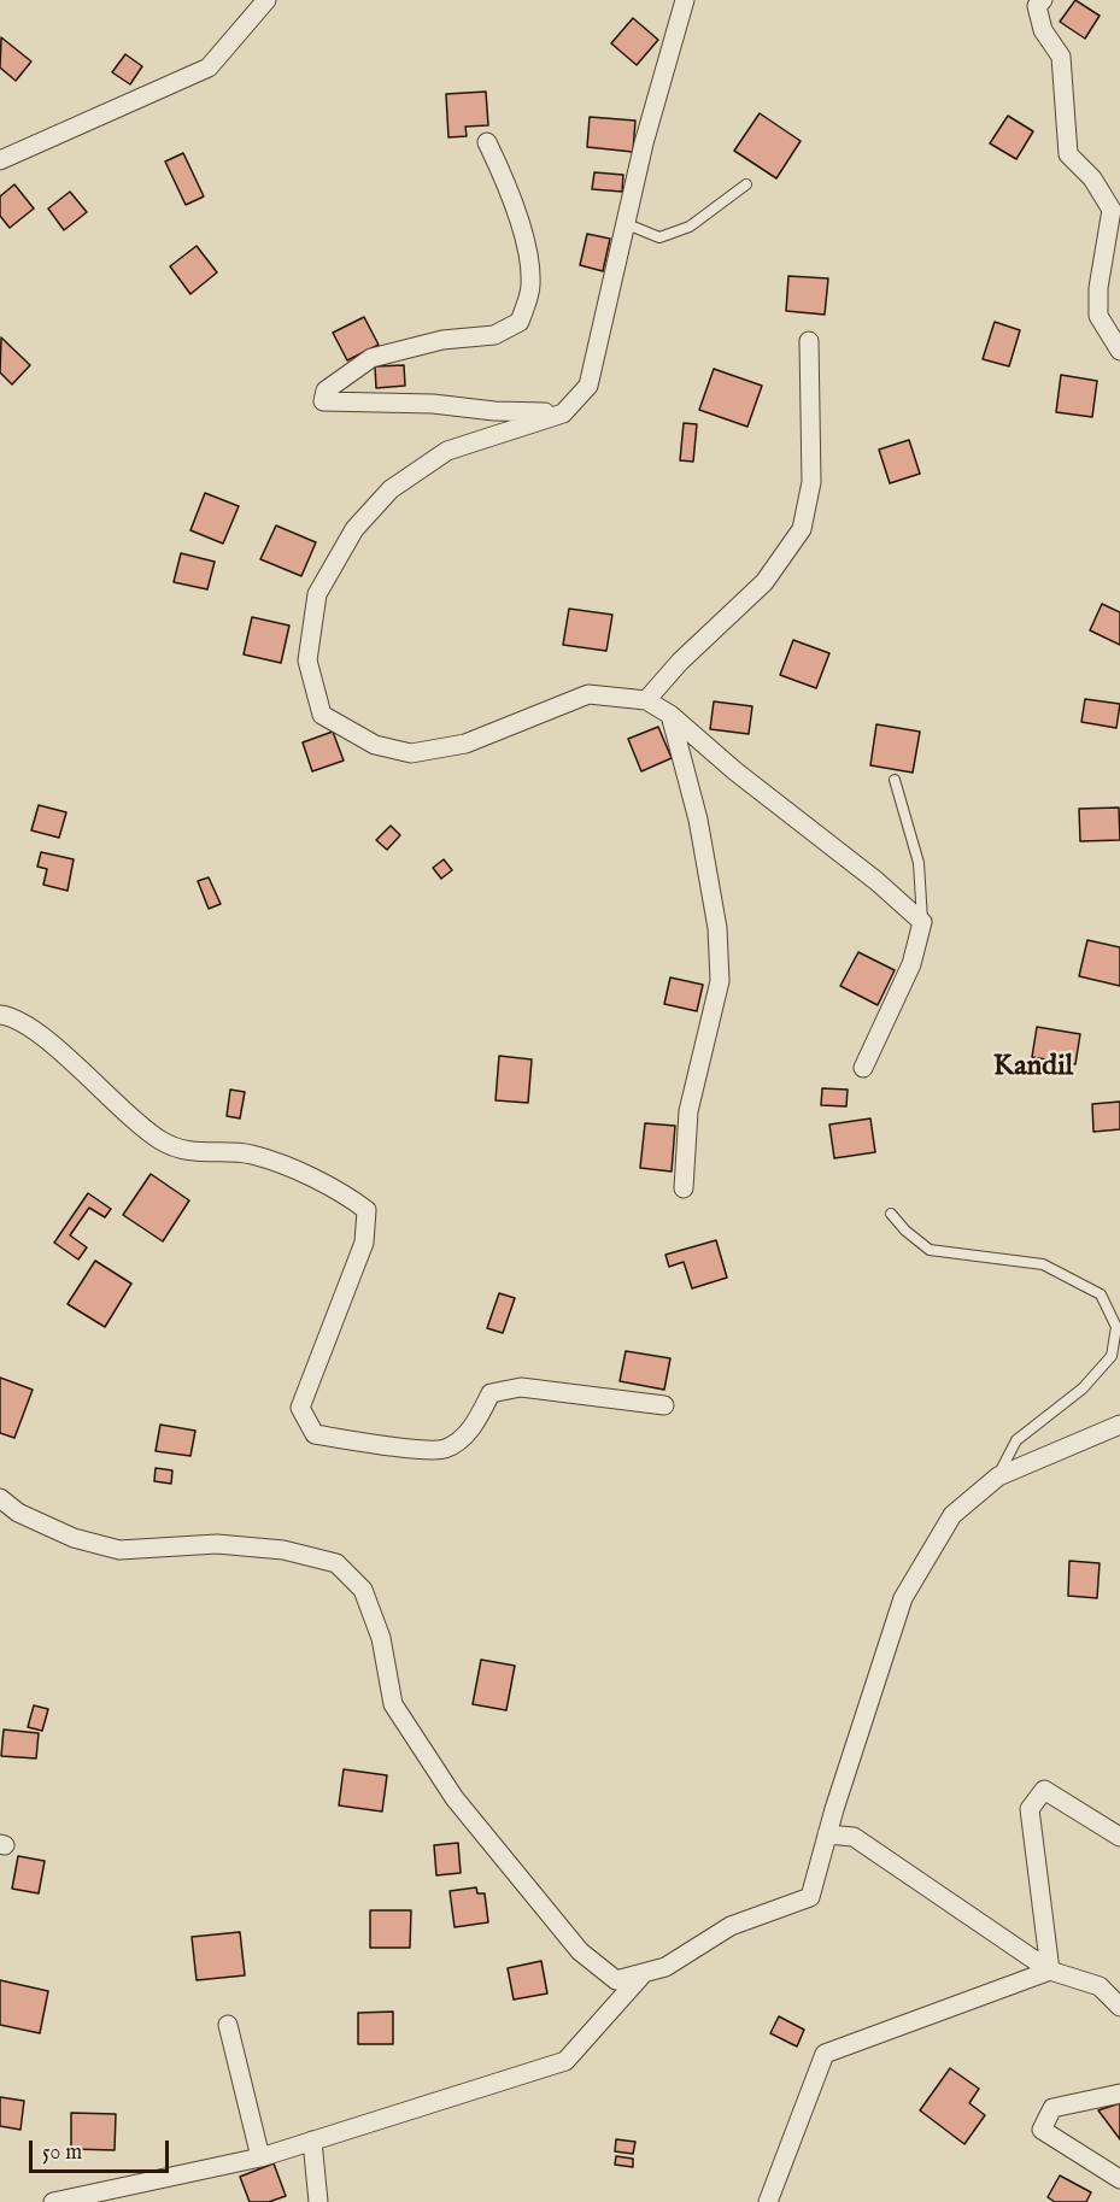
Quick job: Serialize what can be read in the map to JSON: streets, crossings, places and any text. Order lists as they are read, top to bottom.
{
  "districts": ["Kandil"],
  "scale_bar": "50 m"
}
